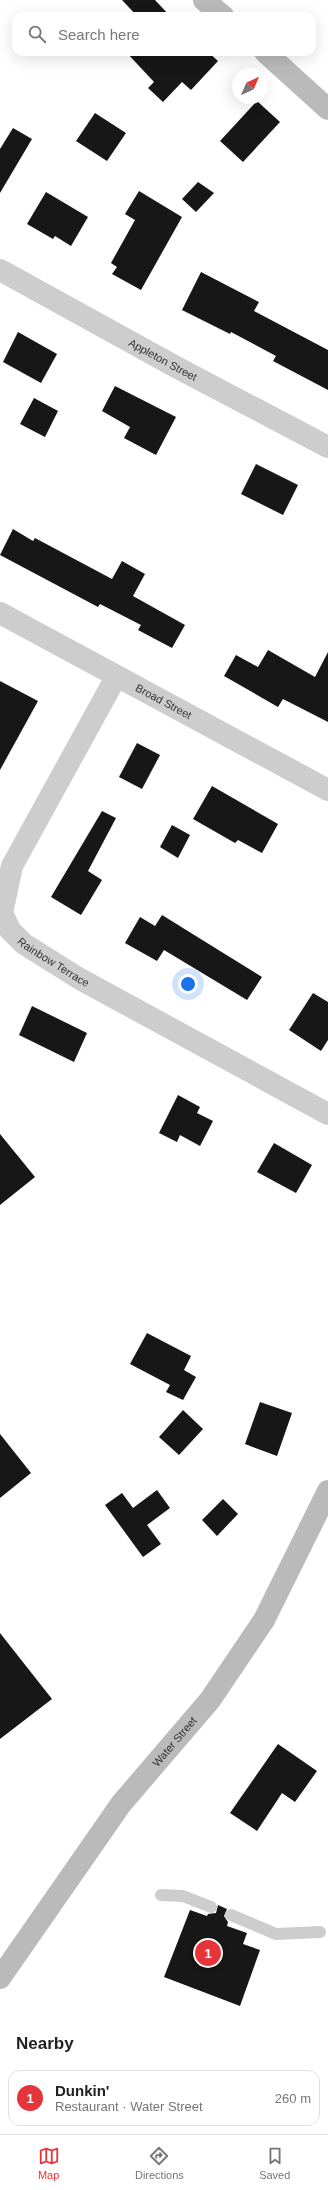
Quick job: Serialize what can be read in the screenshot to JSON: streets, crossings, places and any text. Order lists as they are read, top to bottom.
{
  "streets": {
    "main road": ["Water Street"],
    "street": ["Appleton Street", "Broad Street", "Rainbow Terrace"]
  },
  "crossings": [
    ["Broad Street", "Rainbow Terrace"]
  ],
  "north": "top right",
  "page": {
    "search": "Search here",
    "pins": "1",
    "heading": "Nearby",
    "list": [
      {
        "mark": "1",
        "name": "Dunkin'",
        "note": "Restaurant · Water Street",
        "value": "260 m"
      }
    ],
    "nav": ["Map", "Directions", "Saved"]
  }
}
